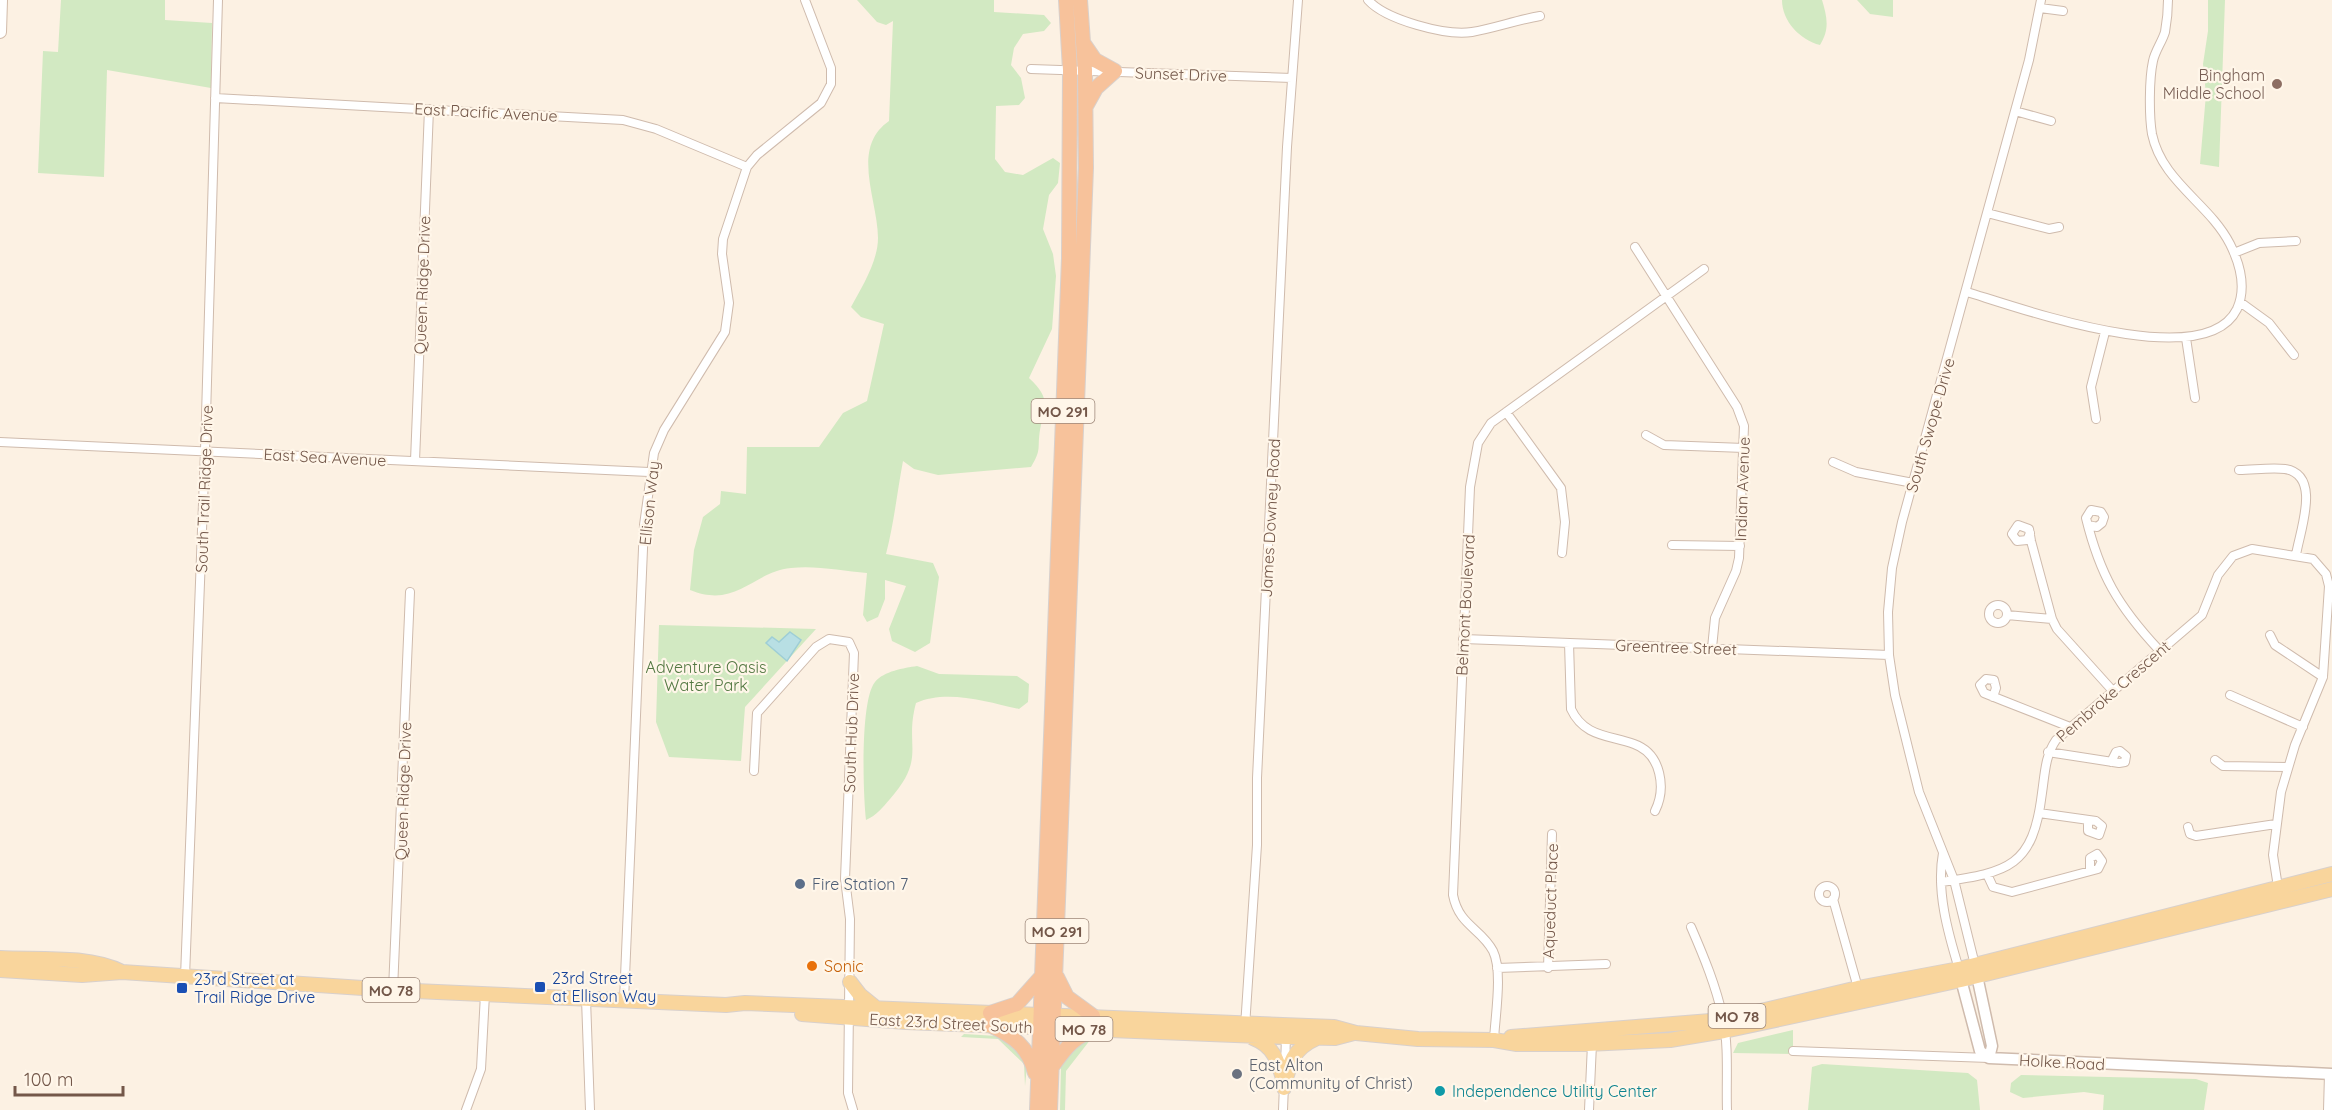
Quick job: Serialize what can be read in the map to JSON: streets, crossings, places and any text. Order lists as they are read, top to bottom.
{
  "streets": {
    "highway": ["MO 291"],
    "main road": ["MO 78", "East 23rd Street South"],
    "street": [
      "Sunset Drive",
      "East Pacific Avenue",
      "Queen Ridge Drive",
      "South Swope Drive",
      "East Sea Avenue",
      "South Trail Ridge Drive",
      "Indian Avenue",
      "Ellison Way",
      "James Downey Road",
      "Belmont Boulevard",
      "Greentree Street",
      "Pembroke Crescent",
      "South Hub Drive",
      "Aqueduct Place",
      "Holke Road"
    ]
  },
  "crossings": [
    ["Sunset Drive", "MO 291"],
    ["Sunset Drive", "James Downey Road"],
    ["East Pacific Avenue", "Queen Ridge Drive"],
    ["East Pacific Avenue", "South Trail Ridge Drive"],
    ["East Pacific Avenue", "Ellison Way"],
    ["Queen Ridge Drive", "East Sea Avenue"],
    ["Queen Ridge Drive", "East 23rd Street South"],
    ["MO 291", "East 23rd Street South"],
    ["South Swope Drive", "Greentree Street"],
    ["South Swope Drive", "Pembroke Crescent"],
    ["South Swope Drive", "MO 78"],
    ["East Sea Avenue", "South Trail Ridge Drive"],
    ["East Sea Avenue", "Ellison Way"],
    ["South Trail Ridge Drive", "East 23rd Street South"],
    ["Indian Avenue", "Belmont Boulevard"],
    ["Indian Avenue", "Greentree Street"],
    ["Ellison Way", "East 23rd Street South"],
    ["James Downey Road", "East 23rd Street South"],
    ["Belmont Boulevard", "Greentree Street"],
    ["Belmont Boulevard", "MO 78"],
    ["Belmont Boulevard", "East 23rd Street South"],
    ["Pembroke Crescent", "MO 78"],
    ["South Hub Drive", "East 23rd Street South"],
    ["MO 78", "East 23rd Street South"]
  ],
  "parks": ["Adventure Oasis Water Park"],
  "places": {
    "other": [
      "Bingham Middle School",
      "Fire Station 7",
      "Sonic",
      "East Alton (Community of Christ)",
      "Independence Utility Center"
    ],
    "transit": ["23rd Street at Ellison Way", "23rd Street at Trail Ridge Drive"]
  },
  "scale_bar": "100 m"
}
